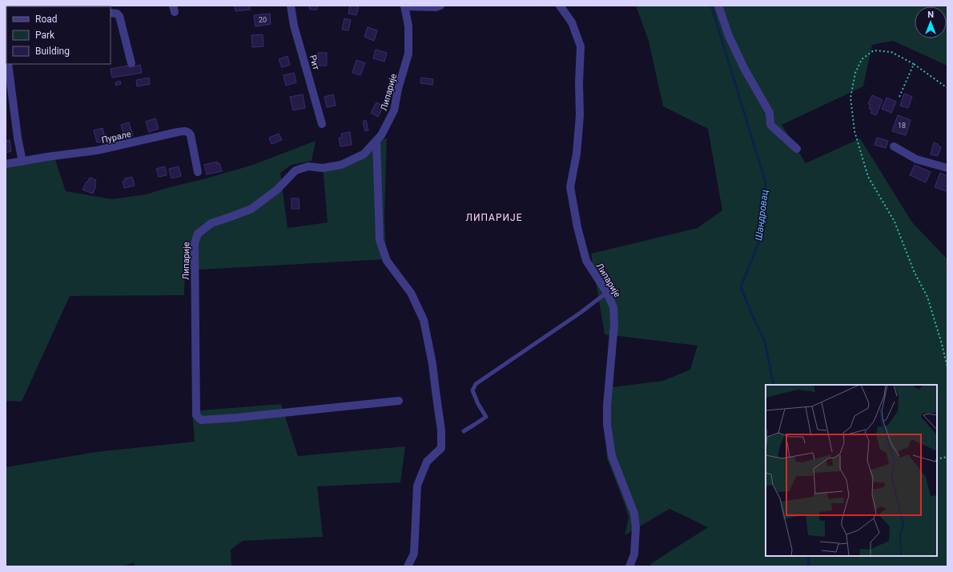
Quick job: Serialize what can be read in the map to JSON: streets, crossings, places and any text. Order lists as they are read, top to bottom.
{
  "streets": {
    "street": ["Рит", "Липарије", "Пурале"]
  },
  "districts": ["ЛИПАРИЈЕ"],
  "water": ["Шандровац"],
  "house_numbers": ["20", "18"],
  "legend": ["Road", "Park", "Building"],
  "north": "top"
}
